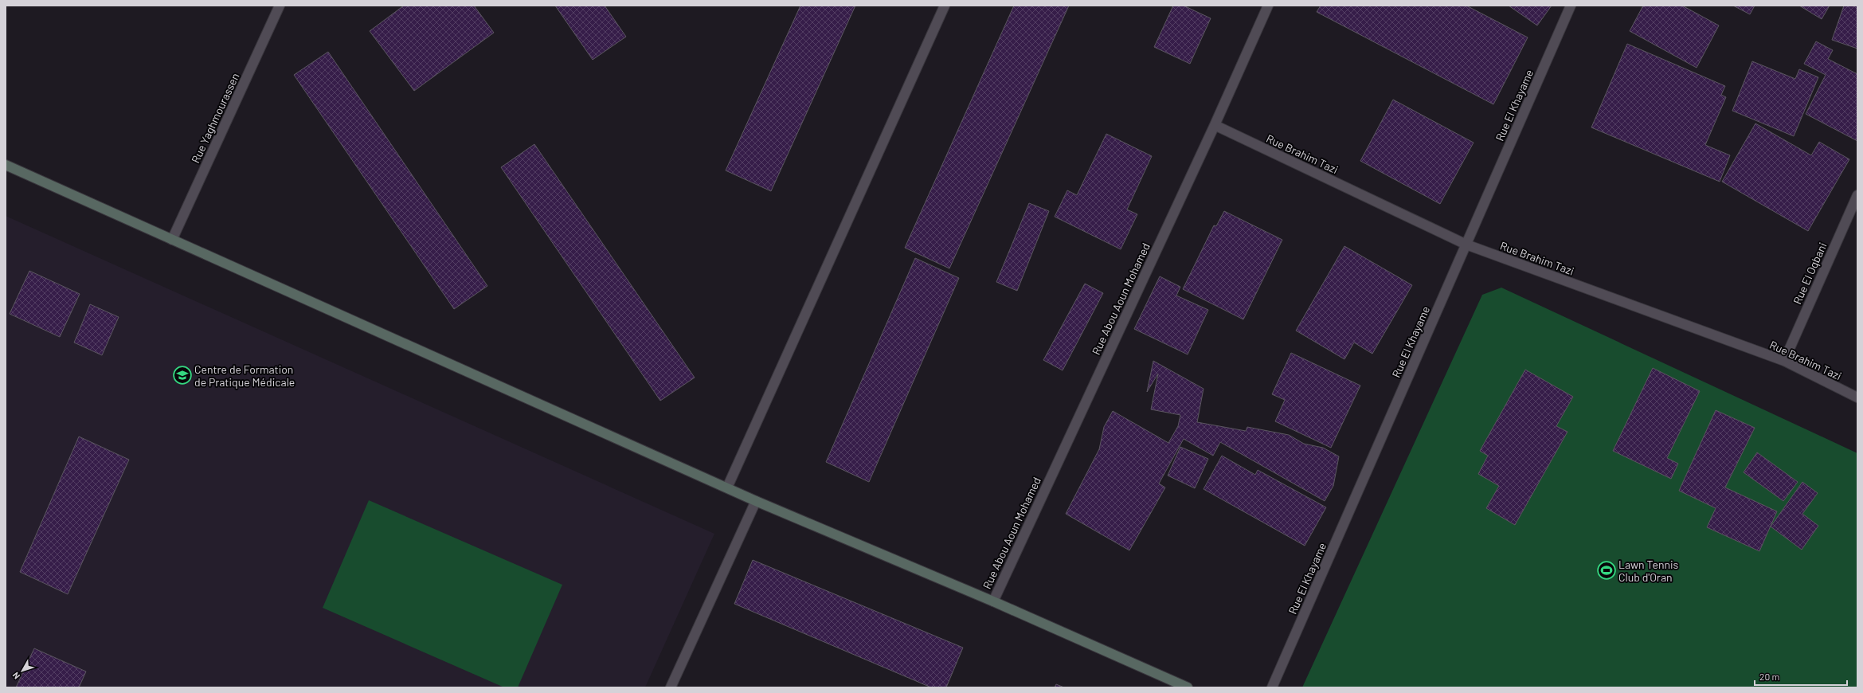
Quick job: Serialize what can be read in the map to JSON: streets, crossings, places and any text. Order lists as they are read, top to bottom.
{
  "streets": {
    "street": [
      "Rue El Khayame",
      "Rue Yaghmourassen",
      "Rue Brahim Tazi",
      "Rue El Oqbani",
      "Rue Abou Aoun Mohamed"
    ]
  },
  "crossings": [
    ["Rue El Khayame", "Rue Brahim Tazi"],
    ["Rue Brahim Tazi", "Rue El Oqbani"],
    ["Rue Brahim Tazi", "Rue Abou Aoun Mohamed"]
  ],
  "places": {
    "school or university": ["Centre de Formation de Pratique Médicale"],
    "sports": ["Lawn Tennis Club d'Oran"]
  },
  "scale_bar": "20 m",
  "north": "bottom left"
}
